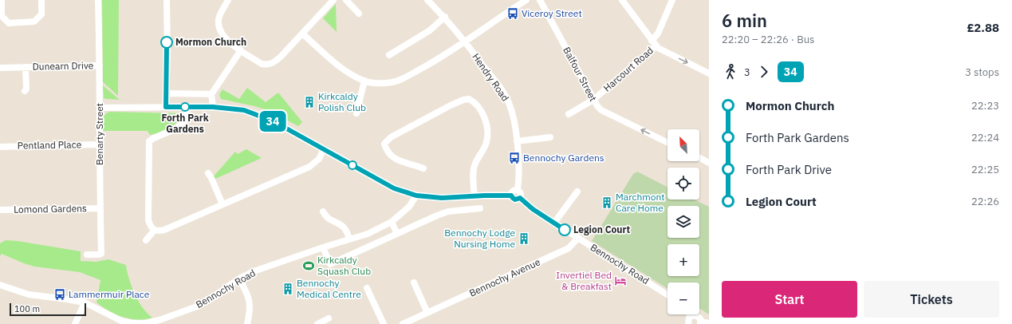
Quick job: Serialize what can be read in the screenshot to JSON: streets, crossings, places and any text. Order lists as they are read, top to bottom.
{
  "streets": {
    "street": [
      "Dunearn Drive",
      "Harcourt Road",
      "Balfour Street",
      "Hendry Road",
      "Benarty Street",
      "Pentland Place",
      "Lomond Gardens",
      "Bennochy Road",
      "Bennochy Avenue"
    ]
  },
  "crossings": [
    ["Dunearn Drive", "Benarty Street"],
    ["Harcourt Road", "Balfour Street"],
    ["Hendry Road", "Bennochy Road"],
    ["Benarty Street", "Pentland Place"],
    ["Benarty Street", "Lomond Gardens"],
    ["Bennochy Road", "Bennochy Avenue"]
  ],
  "one_way": ["Balfour Street"],
  "places": {
    "bus stop": ["Viceroy Street", "Bennochy Gardens", "Lammermuir Place"],
    "other": ["Mormon Church", "Forth Park Gardens", "Legion Court"],
    "building": [
      "Kirkcaldy Polish Club",
      "Marchmont Care Home",
      "Bennochy Lodge Nursing Home",
      "Bennochy Medical Centre"
    ],
    "sports": ["Kirkcaldy Squash Club"],
    "hotel": ["Invertiel Bed & Breakfast"]
  },
  "lines": ["bus line 34"],
  "scale_bar": "100 m",
  "north": "top left",
  "page": {
    "on_map": "34",
    "heading": ["6 min", "22:20 – 22:26 · Bus", "£2.88"],
    "legs": ["3", "34", "3 stops"],
    "list": [
      {
        "name": "Mormon Church",
        "value": "22:23"
      },
      {
        "name": "Forth Park Gardens",
        "value": "22:24"
      },
      {
        "name": "Forth Park Drive",
        "value": "22:25"
      },
      {
        "name": "Legion Court",
        "value": "22:26"
      }
    ],
    "map_buttons": ["+", "−"],
    "buttons": ["Start", "Tickets"],
    "scale": "100 m"
  }
}
